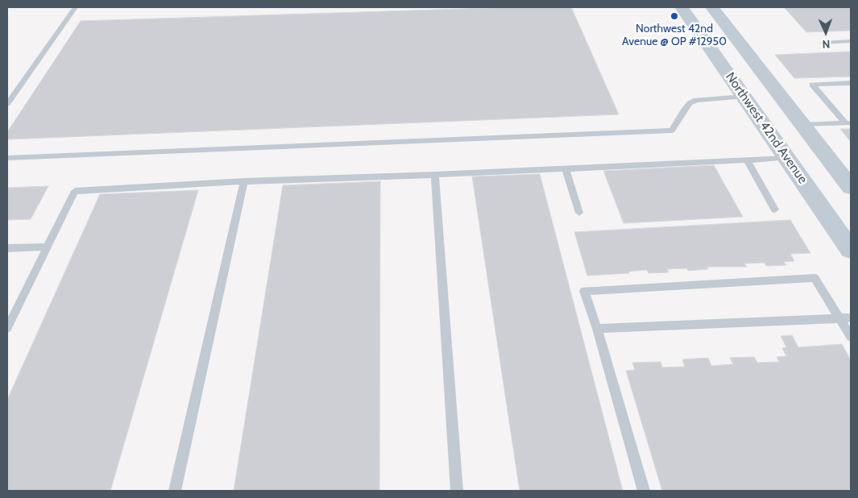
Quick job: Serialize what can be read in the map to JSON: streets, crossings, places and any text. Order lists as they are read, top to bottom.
{
  "streets": {
    "main road": ["Northwest 42nd Avenue"]
  },
  "places": ["Northwest 42nd Avenue @ OP #12950"],
  "north": "bottom"
}
